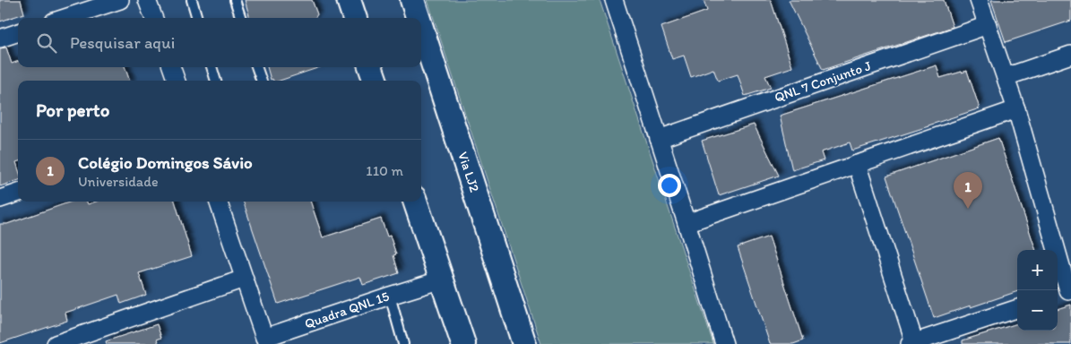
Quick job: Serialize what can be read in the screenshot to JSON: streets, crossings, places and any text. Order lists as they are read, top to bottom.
{
  "streets": {
    "main road": ["Via LJ2"],
    "street": ["QNL 7 Conjunto J", "Quadra QNL 15"]
  },
  "page": {
    "search": "Pesquisar aqui",
    "heading": "Por perto",
    "list": [
      {
        "mark": "1",
        "name": "Colégio Domingos Sávio",
        "note": "Universidade",
        "value": "110 m"
      }
    ],
    "pins": "1",
    "map_buttons": ["+", "−"]
  }
}
